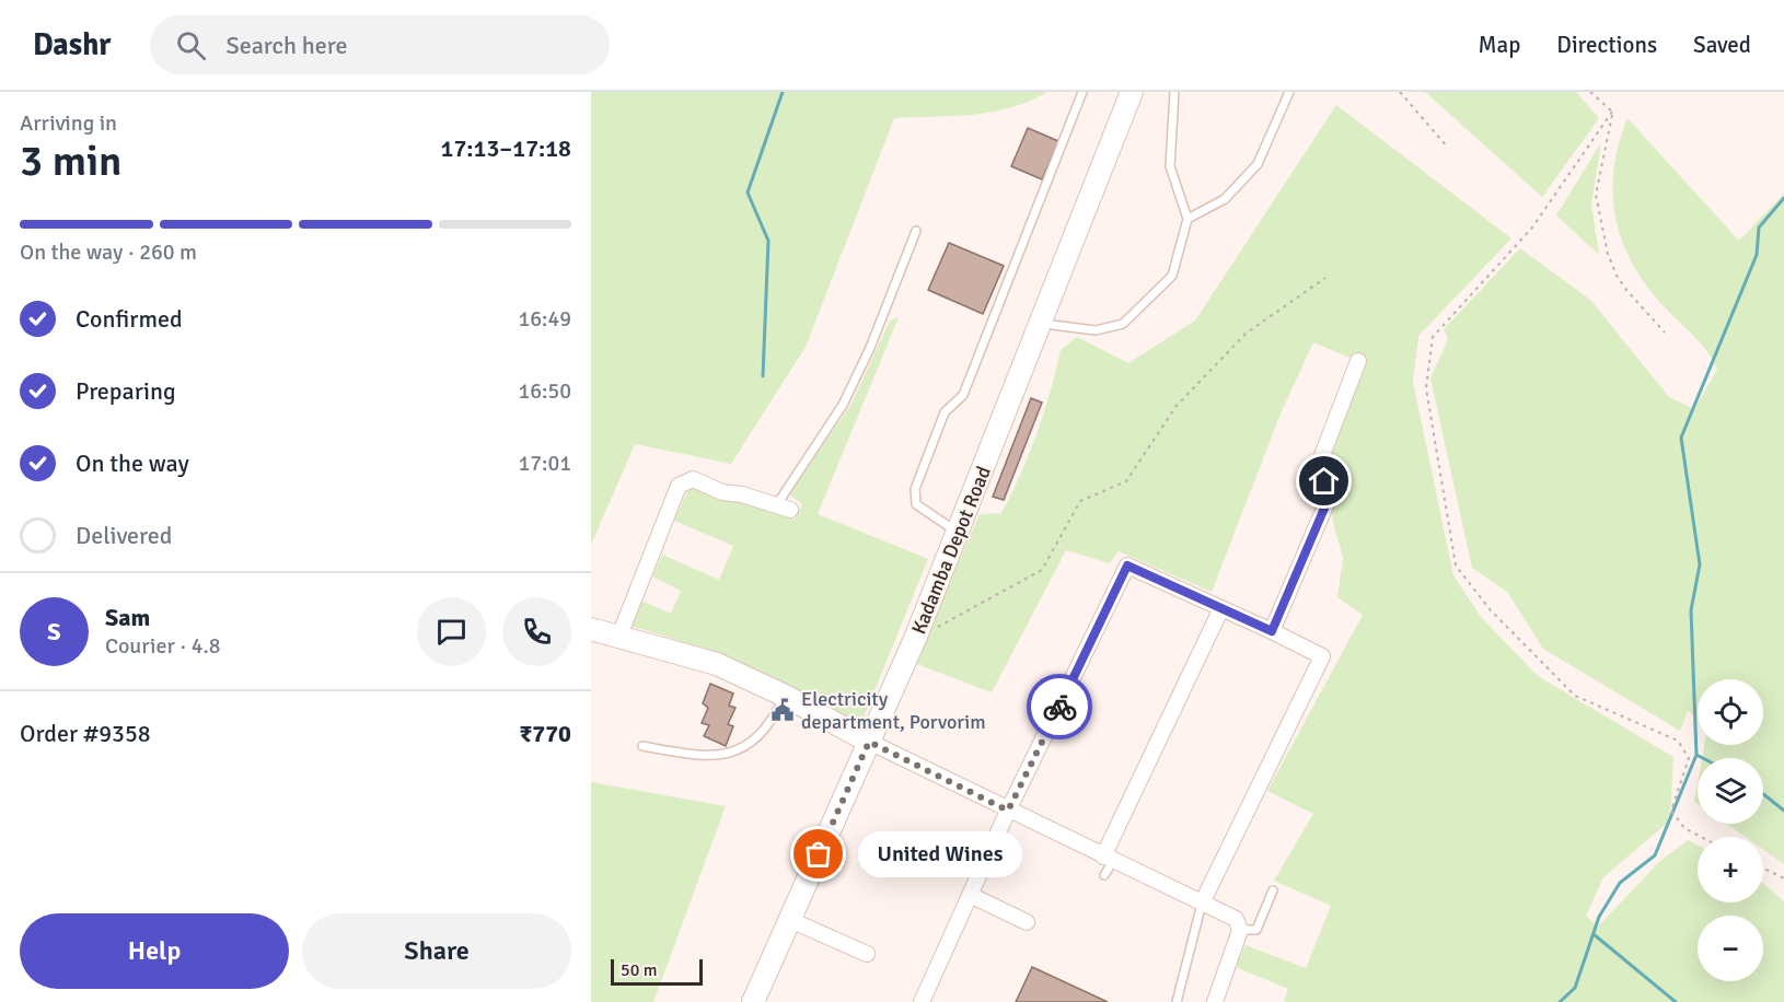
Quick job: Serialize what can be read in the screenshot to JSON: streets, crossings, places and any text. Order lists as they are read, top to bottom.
{
  "streets": {
    "street": ["Kadamba Depot Road"]
  },
  "places": {
    "public building": ["Electricity department, Porvorim"],
    "other": ["United Wines"]
  },
  "scale_bar": "50 m",
  "page": {
    "header": "Dashr",
    "search": "Search here",
    "nav": ["Map", "Directions", "Saved"],
    "heading": ["3 min", "Arriving in", "17:13–17:18"],
    "panel": [
      "Sam",
      "Courier · 4.8",
      "Order #9358",
      "₹770"
    ],
    "bar": "On the way · 260 m",
    "list": [
      ["Confirmed", "16:49"],
      ["Preparing", "16:50"],
      ["On the way", "17:01"],
      "Delivered"
    ],
    "round": "S",
    "map_buttons": ["+", "−"],
    "bubble": "United Wines",
    "buttons": ["Help", "Share"],
    "scale": "50 m"
  }
}
